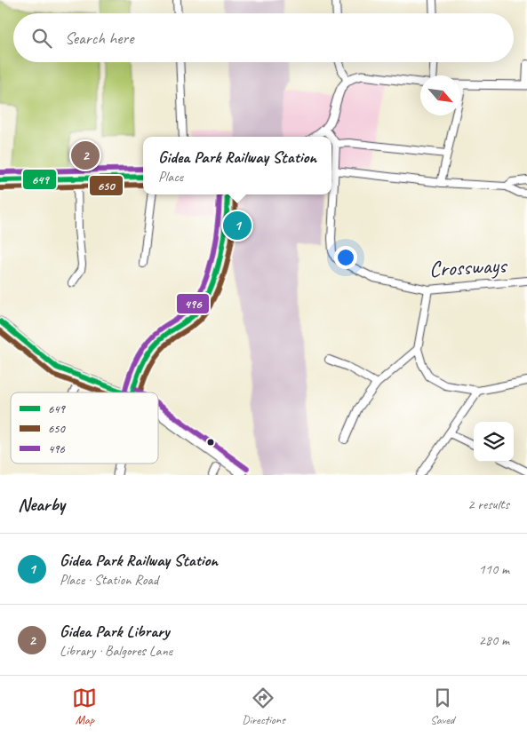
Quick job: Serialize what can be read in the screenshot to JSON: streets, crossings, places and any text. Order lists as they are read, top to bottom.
{
  "streets": {
    "street": ["Crossways"]
  },
  "lines": ["transit line 496", "transit line 649", "transit line 650"],
  "legend": ["649", "650", "496"],
  "north": "bottom right",
  "page": {
    "search": "Search here",
    "popup": ["Gidea Park Railway Station", "Place"],
    "pins": ["2", "1"],
    "heading": ["Nearby", "2 results"],
    "list": [
      {
        "mark": "1",
        "name": "Gidea Park Railway Station",
        "note": "Place · Station Road",
        "value": "110 m"
      },
      {
        "mark": "2",
        "name": "Gidea Park Library",
        "note": "Library · Balgores Lane",
        "value": "280 m"
      }
    ],
    "nav": ["Map", "Directions", "Saved"]
  }
}
